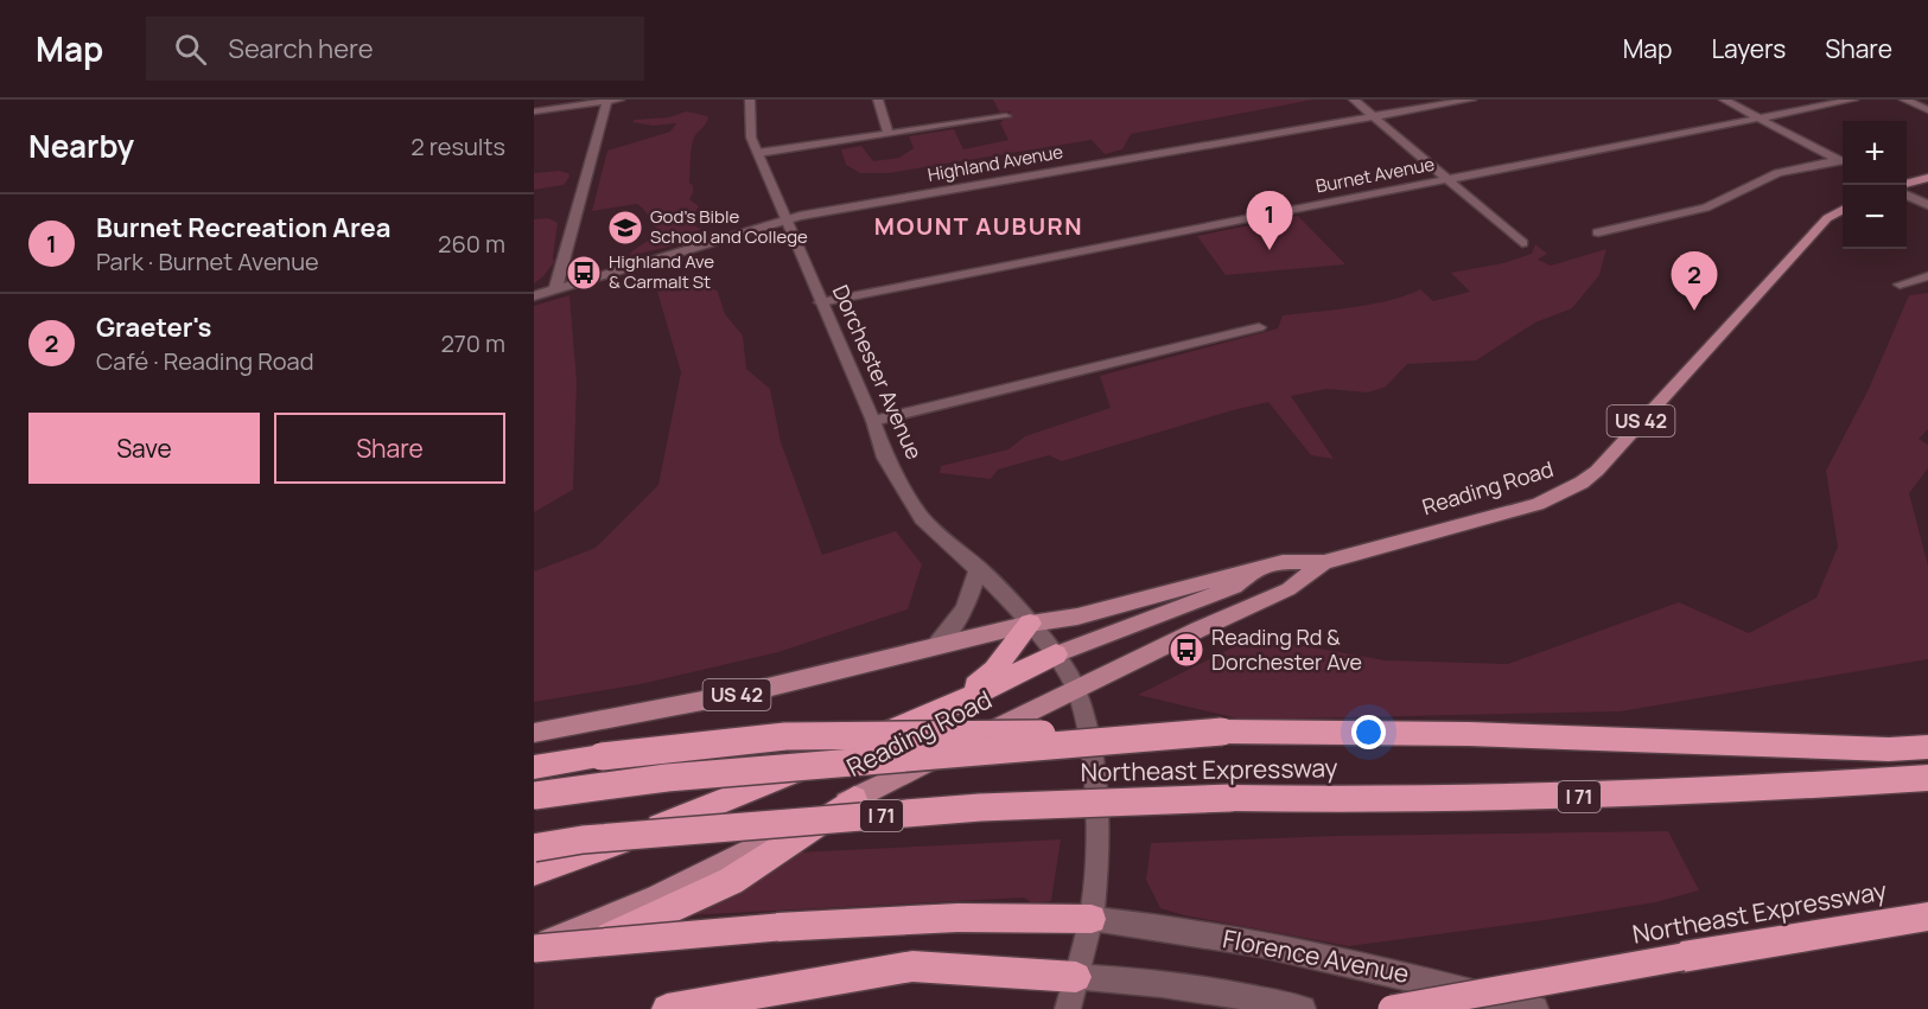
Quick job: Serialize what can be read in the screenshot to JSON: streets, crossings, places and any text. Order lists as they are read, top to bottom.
{
  "streets": {
    "highway": ["Northeast Expressway", "I 71"],
    "main road": ["US 42", "Reading Road"],
    "street": [
      "Highland Avenue",
      "Burnet Avenue",
      "Dorchester Avenue",
      "Florence Avenue"
    ]
  },
  "crossings": [
    ["Highland Avenue", "Dorchester Avenue"],
    ["Burnet Avenue", "Dorchester Avenue"],
    ["Dorchester Avenue", "Reading Road"],
    ["Dorchester Avenue", "Florence Avenue"]
  ],
  "districts": ["MOUNT AUBURN"],
  "places": {
    "school or university": ["God's Bible School and College"],
    "bus stop": ["Highland Ave & Carmalt St", "Reading Rd & Dorchester Ave"]
  },
  "page": {
    "header": "Map",
    "search": "Search here",
    "nav": ["Map", "Layers", "Share"],
    "heading": ["Nearby", "2 results"],
    "map_buttons": ["+", "−"],
    "pins": ["1", "2"],
    "list": [
      {
        "mark": "1",
        "name": "Burnet Recreation Area",
        "note": "Park · Burnet Avenue",
        "value": "260 m"
      },
      {
        "mark": "2",
        "name": "Graeter's",
        "note": "Café · Reading Road",
        "value": "270 m"
      }
    ],
    "buttons": ["Save", "Share"]
  }
}
